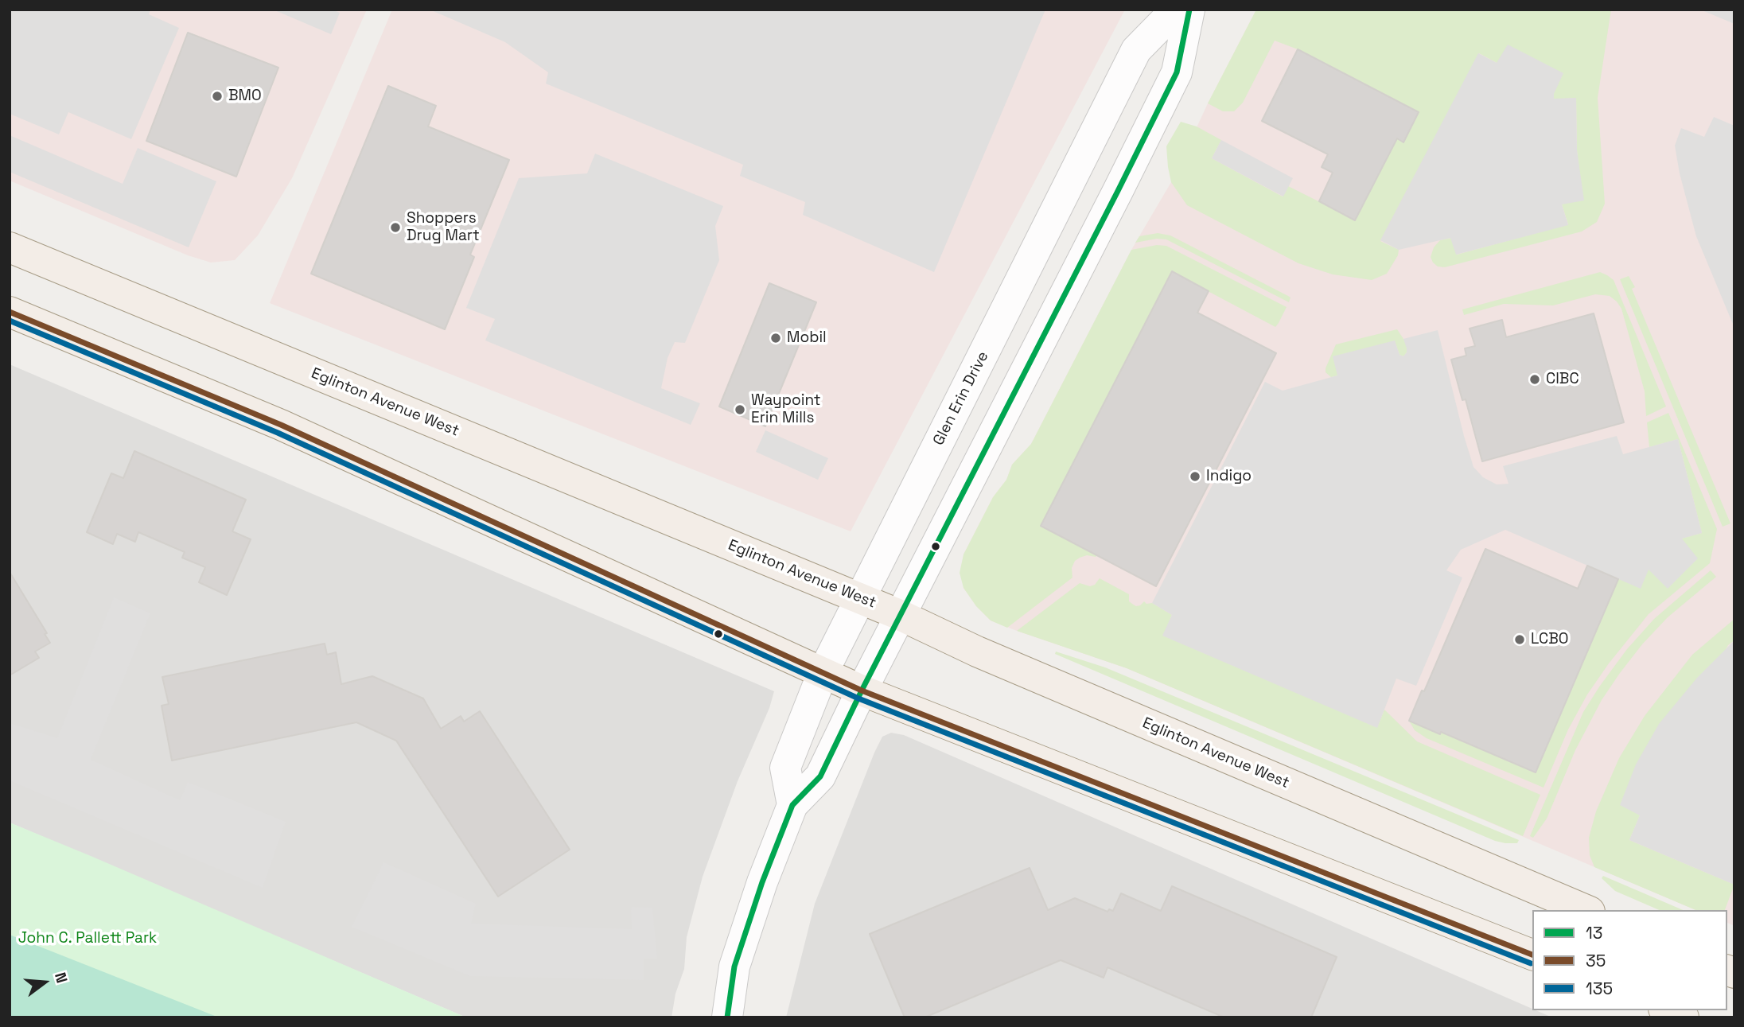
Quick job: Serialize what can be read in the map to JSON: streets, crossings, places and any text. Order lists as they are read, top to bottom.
{
  "streets": {
    "main road": ["Eglinton Avenue West"],
    "street": ["Glen Erin Drive"]
  },
  "crossings": [
    ["Glen Erin Drive", "Eglinton Avenue West"]
  ],
  "parks": ["John C. Pallett Park"],
  "places": [
    "BMO",
    "Shoppers Drug Mart",
    "Mobil",
    "CIBC",
    "Waypoint Erin Mills",
    "Indigo",
    "LCBO"
  ],
  "lines": ["transit line 13", "transit line 35", "transit line 135"],
  "legend": ["13", "35", "135"],
  "north": "right"
}
